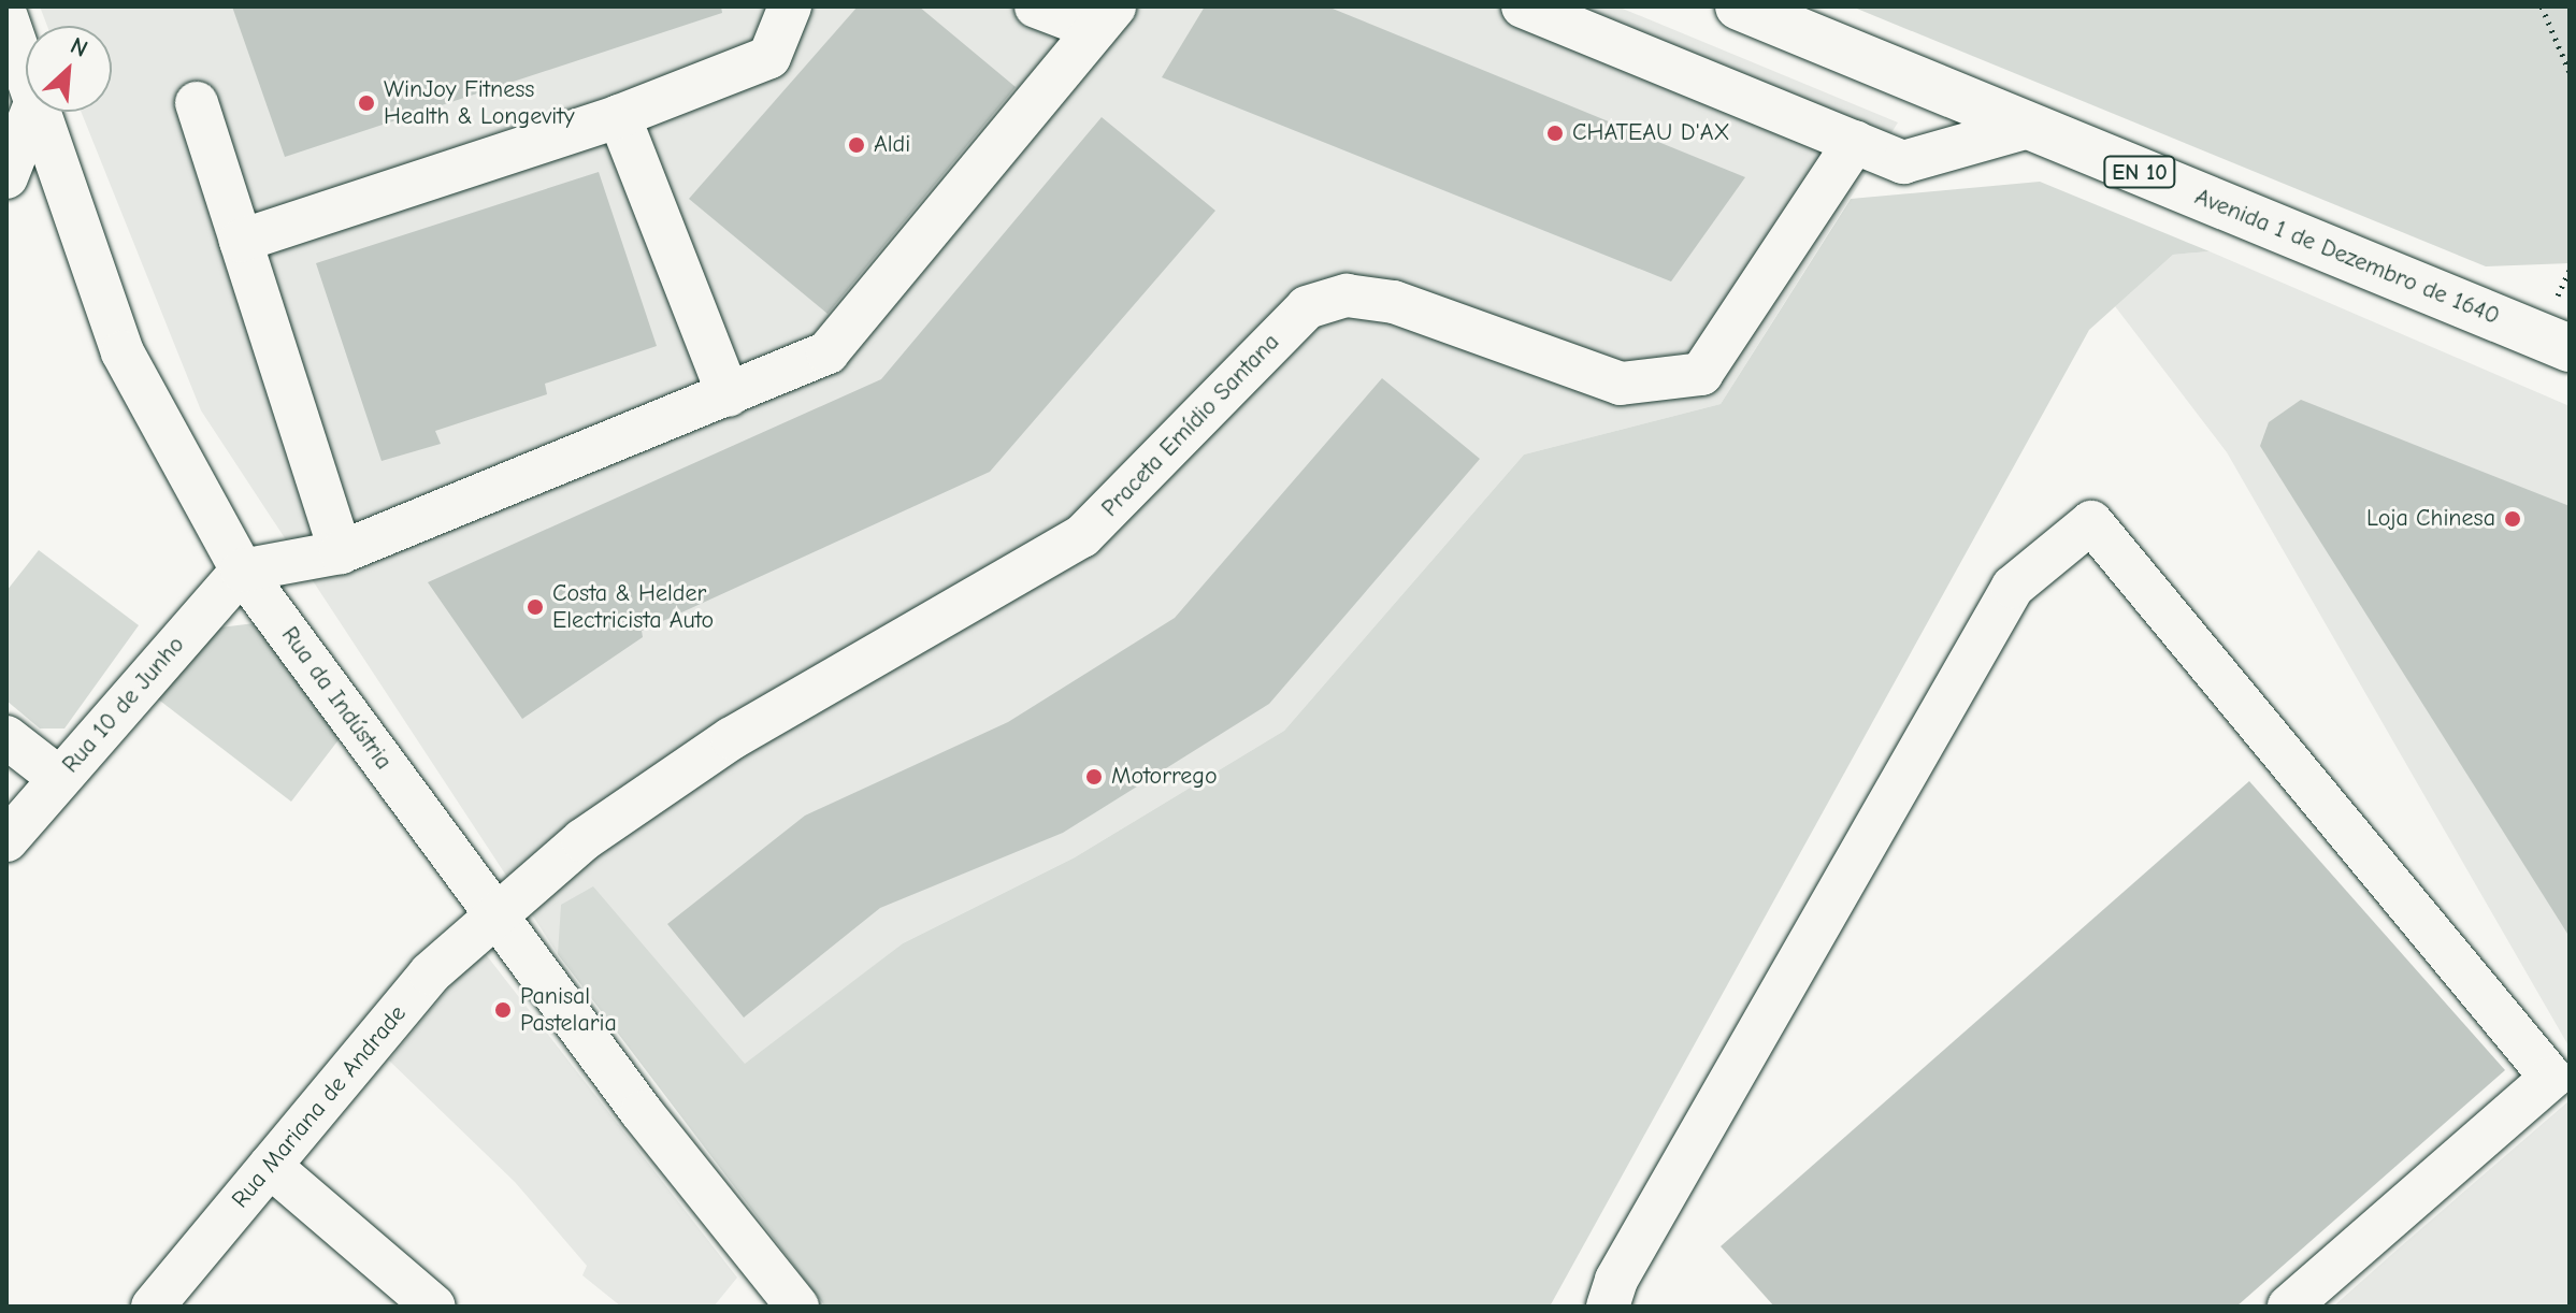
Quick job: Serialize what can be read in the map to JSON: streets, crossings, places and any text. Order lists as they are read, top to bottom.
{
  "streets": {
    "main road": ["EN 10", "Avenida 1 de Dezembro de 1640"],
    "street": [
      "Praceta Emídio Santana",
      "Rua da Indústria",
      "Rua 10 de Junho",
      "Rua Mariana de Andrade"
    ]
  },
  "crossings": [
    ["Praceta Emídio Santana", "Rua da Indústria"],
    ["Praceta Emídio Santana", "Rua Mariana de Andrade"],
    ["Rua da Indústria", "Rua 10 de Junho"],
    ["Rua da Indústria", "Rua Mariana de Andrade"]
  ],
  "places": [
    "WinJoy Fitness Health & Longevity",
    "CHATEAU D'AX",
    "Aldi",
    "Loja Chinesa",
    "Costa & Helder Electricista Auto",
    "Motorrego",
    "Panisal Pastelaria"
  ],
  "north": "top right"
}
